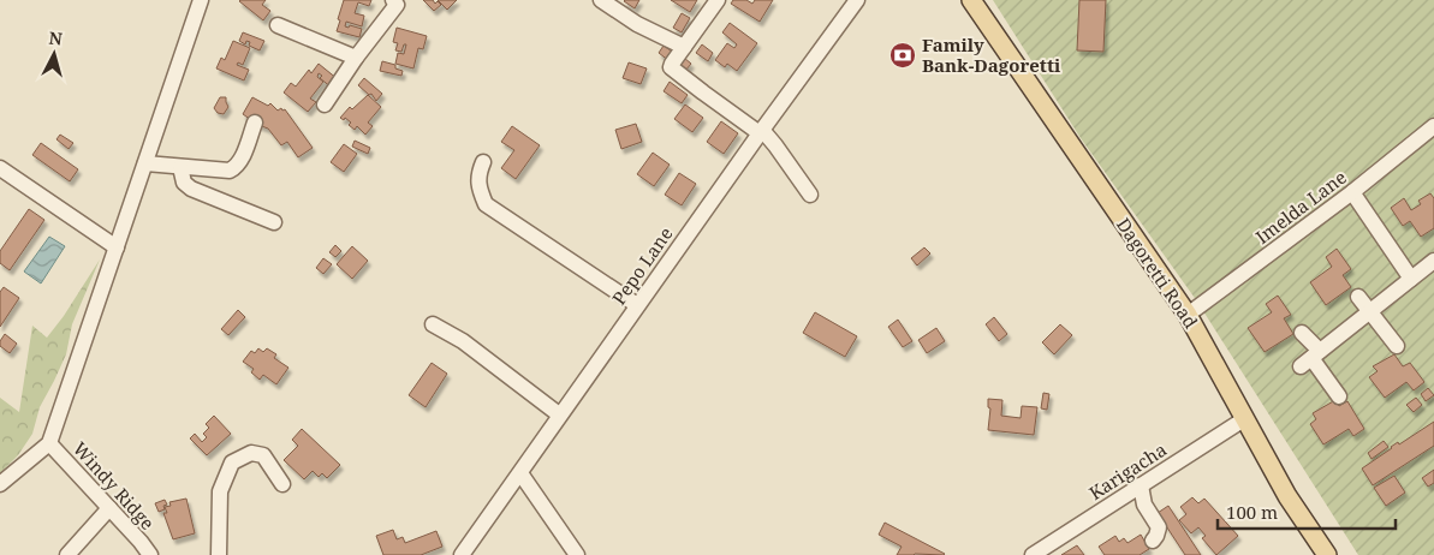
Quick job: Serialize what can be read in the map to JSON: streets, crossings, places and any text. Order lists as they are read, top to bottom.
{
  "streets": {
    "main road": ["Dagoretti Road"],
    "street": [
      "Imelda Lane",
      "Pepo Lane",
      "Karigacha",
      "Windy Ridge"
    ]
  },
  "crossings": [
    ["Imelda Lane", "Dagoretti Road"],
    ["Dagoretti Road", "Karigacha"]
  ],
  "places": {
    "bank": ["Family Bank-Dagoretti"]
  },
  "scale_bar": "100 m",
  "north": "top"
}
